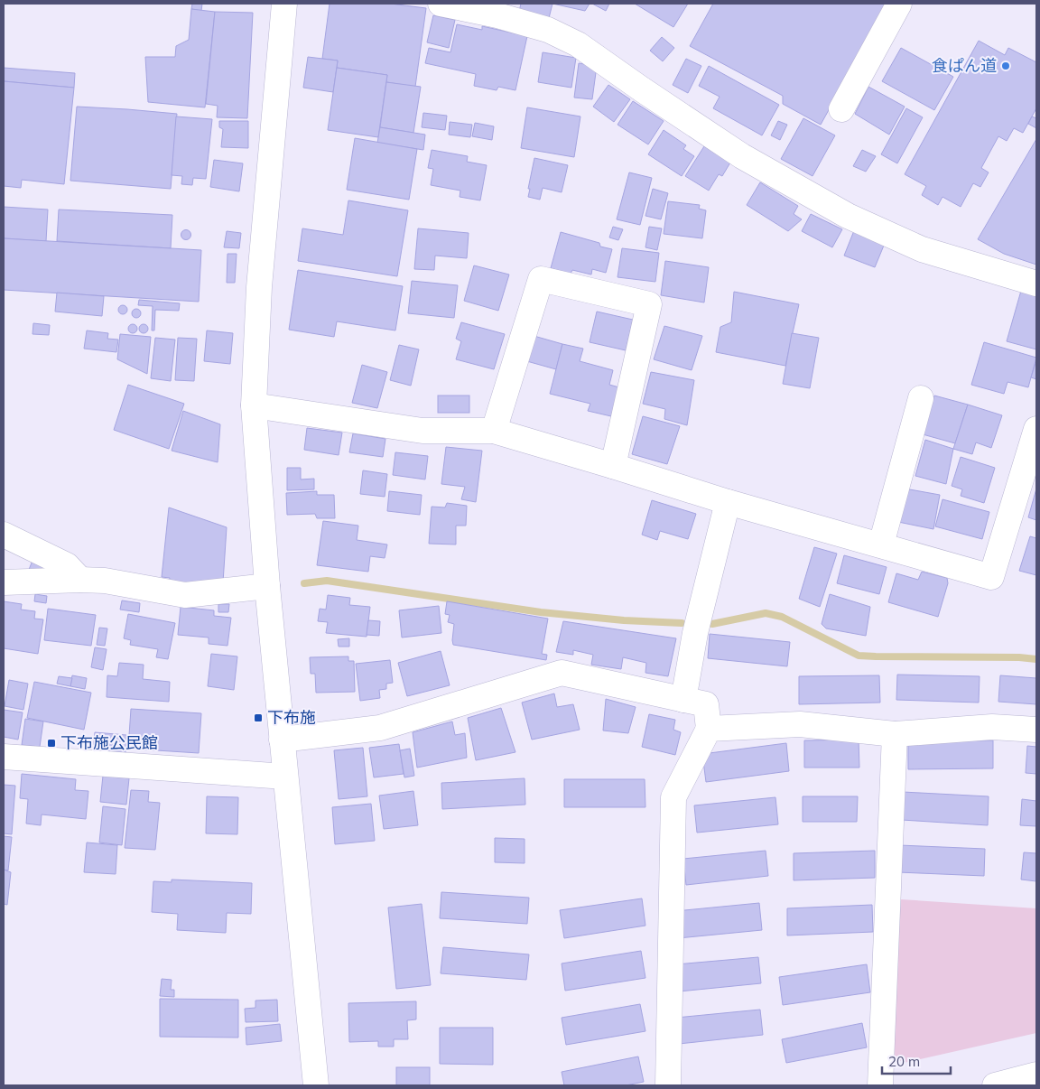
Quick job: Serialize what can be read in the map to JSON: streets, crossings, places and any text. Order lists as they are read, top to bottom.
{
  "places": {
    "other": ["食ぱん道"],
    "transit": ["下布施", "下布施公民館"]
  },
  "scale_bar": "20 m"
}
